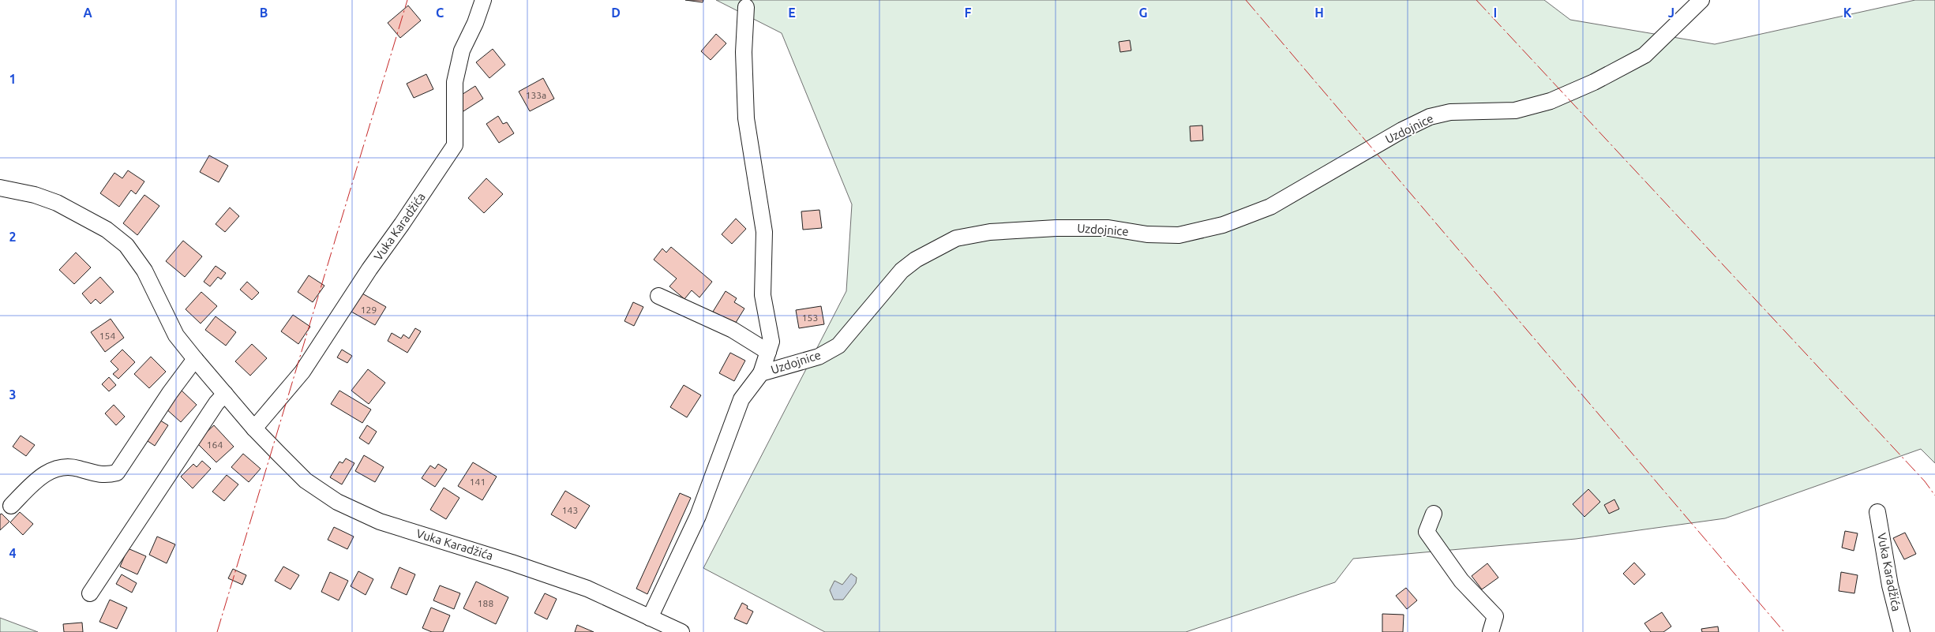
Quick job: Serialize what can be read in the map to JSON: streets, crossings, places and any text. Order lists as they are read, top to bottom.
{
  "streets": {
    "street": ["Uzdojnice", "Vuka Karadžića"]
  },
  "crossings": [
    ["Uzdojnice", "Vuka Karadžića"]
  ],
  "house_numbers": [
    "133a",
    "129",
    "153",
    "154",
    "164",
    "141",
    "143",
    "188"
  ],
  "grid": {
    "columns": [
      "A",
      "B",
      "C",
      "D",
      "E",
      "F",
      "G",
      "H",
      "I",
      "J",
      "K"
    ],
    "rows": [
      "1",
      "2",
      "3",
      "4"
    ]
  }
}
